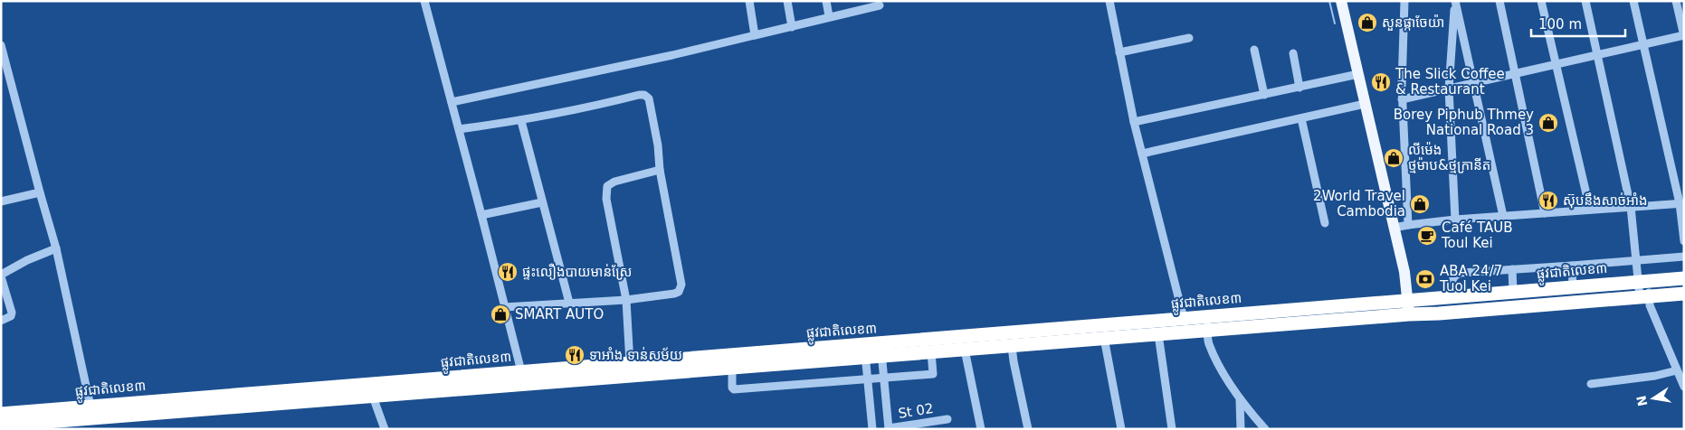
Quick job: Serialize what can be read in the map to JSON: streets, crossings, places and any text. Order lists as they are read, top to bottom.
{
  "streets": {
    "highway": ["ផ្លូវជាតិលេខ៣"],
    "street": ["St 02"]
  },
  "places": {
    "shop": [
      "សួនផ្កាចែយ៉ា",
      "Borey Piphub Thmey National Road 3",
      "លីម៉េង ថ្មម៉ាប&ថ្មក្រានីត",
      "2World Travel Cambodia",
      "SMART AUTO"
    ],
    "restaurant": [
      "The Slick Coffee & Restaurant",
      "ស៊ុបនឹងសាច់អាំង",
      "ផ្ទះលឿងបាយមាន់ស្រែ",
      "ទាអាំង ទាន់សម័យ"
    ],
    "cafe": ["Café TAUB Toul Kei"],
    "bank": ["ABA 24/7 Tuol Kei"]
  },
  "scale_bar": "100 m",
  "north": "left"
}
